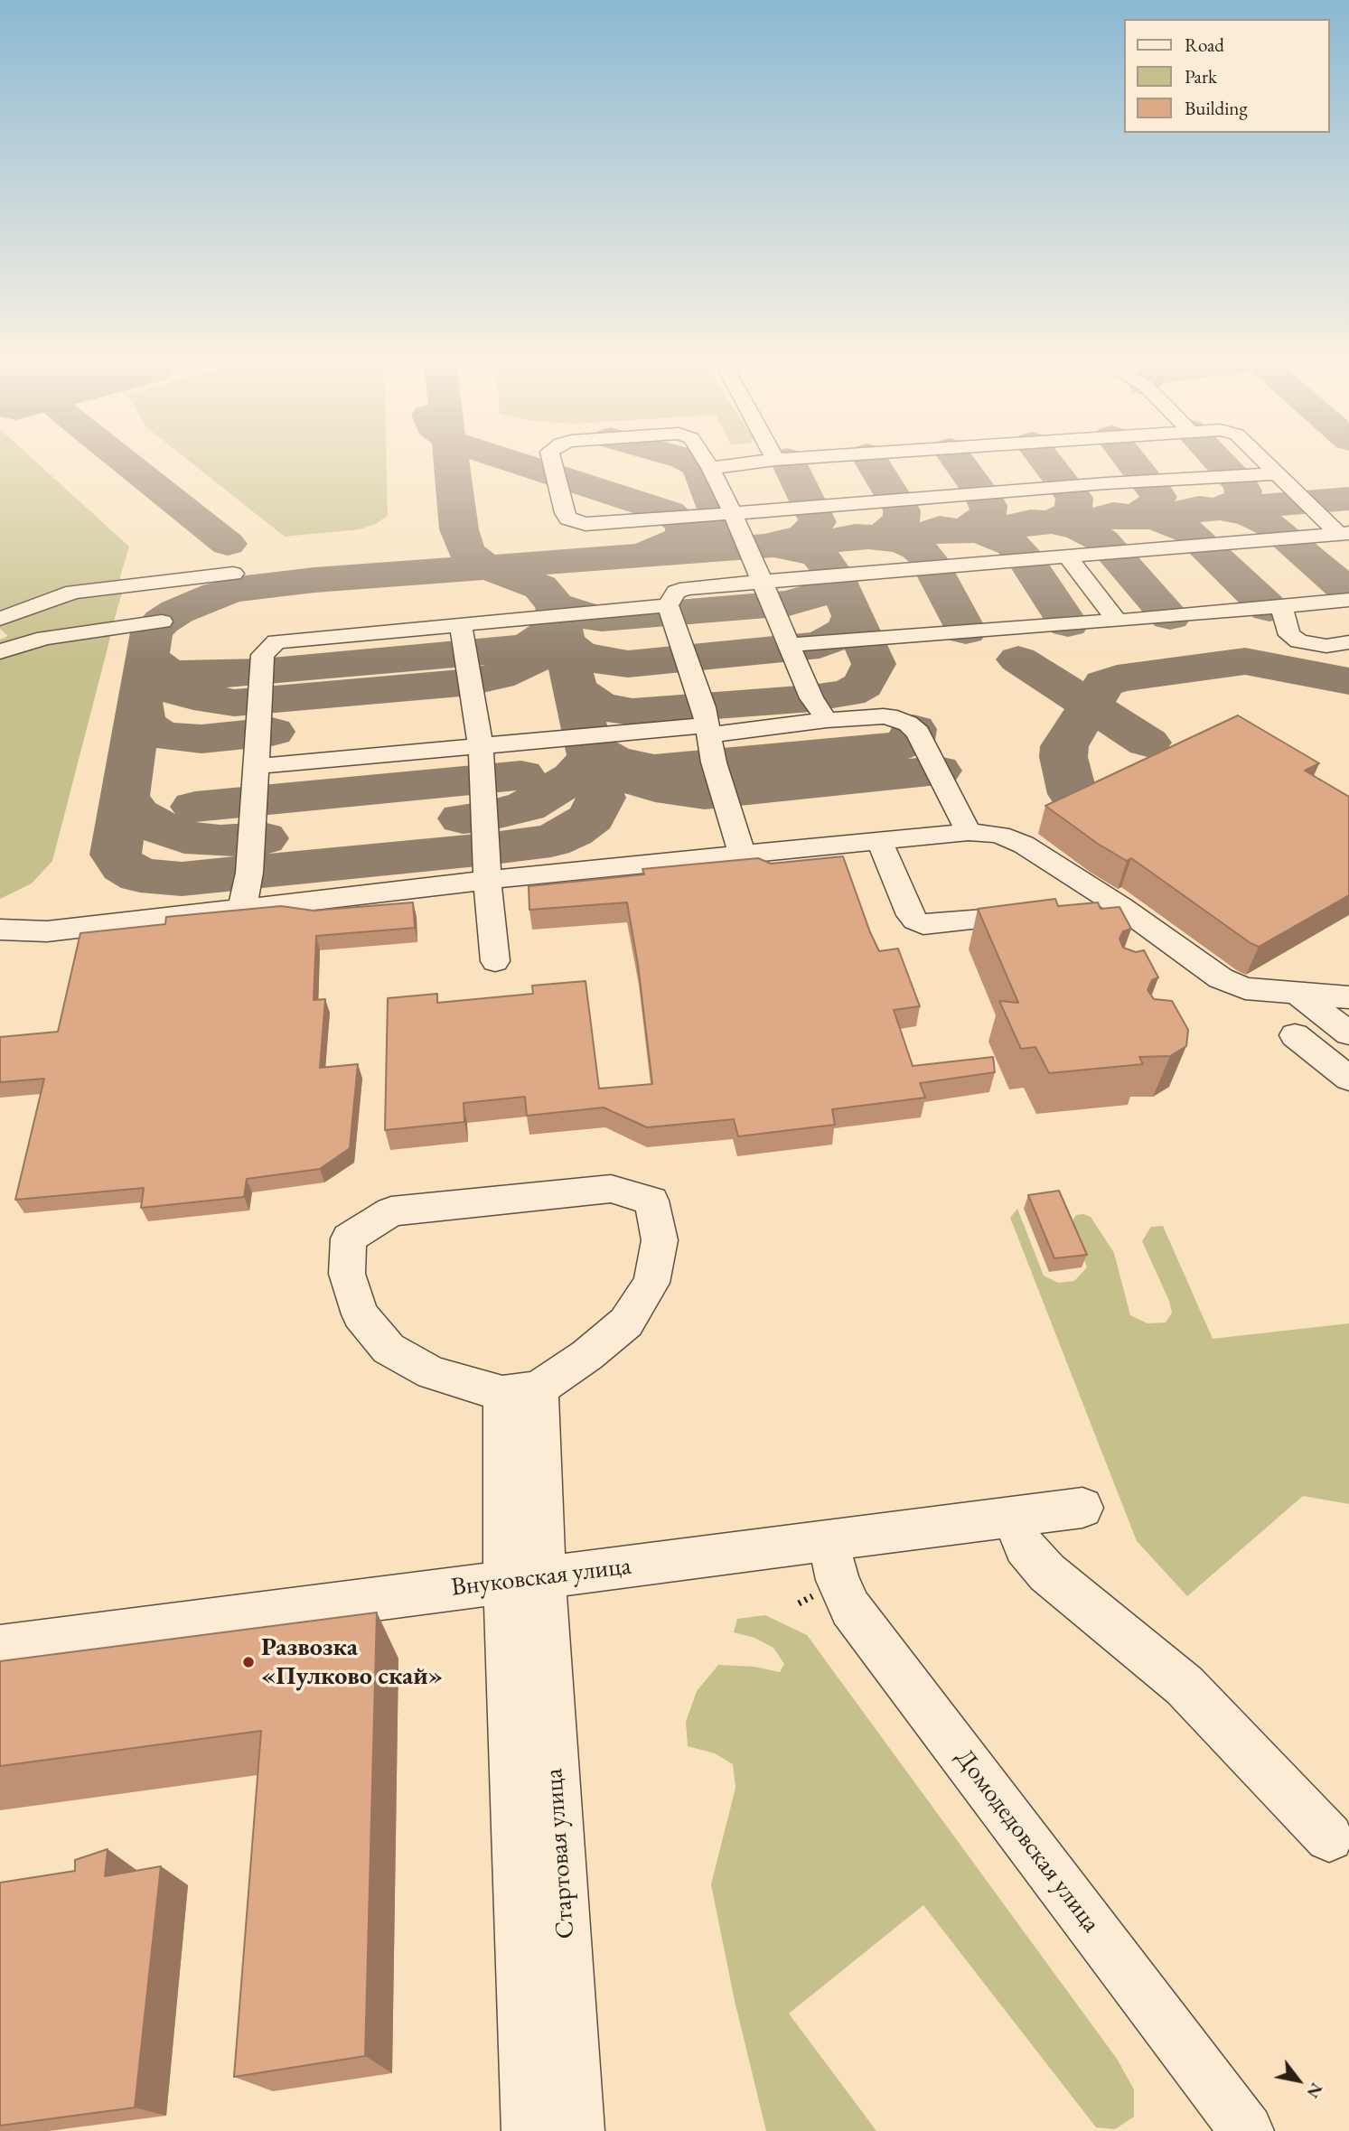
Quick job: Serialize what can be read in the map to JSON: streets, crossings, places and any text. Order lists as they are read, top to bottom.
{
  "streets": {
    "street": ["Внуковская улица", "Домодедовская улица", "Стартовая улица"]
  },
  "crossings": [
    ["Внуковская улица", "Домодедовская улица"],
    ["Внуковская улица", "Стартовая улица"]
  ],
  "places": ["Развозка «Пулково скай»"],
  "legend": ["Road", "Park", "Building"],
  "north": "bottom right"
}
